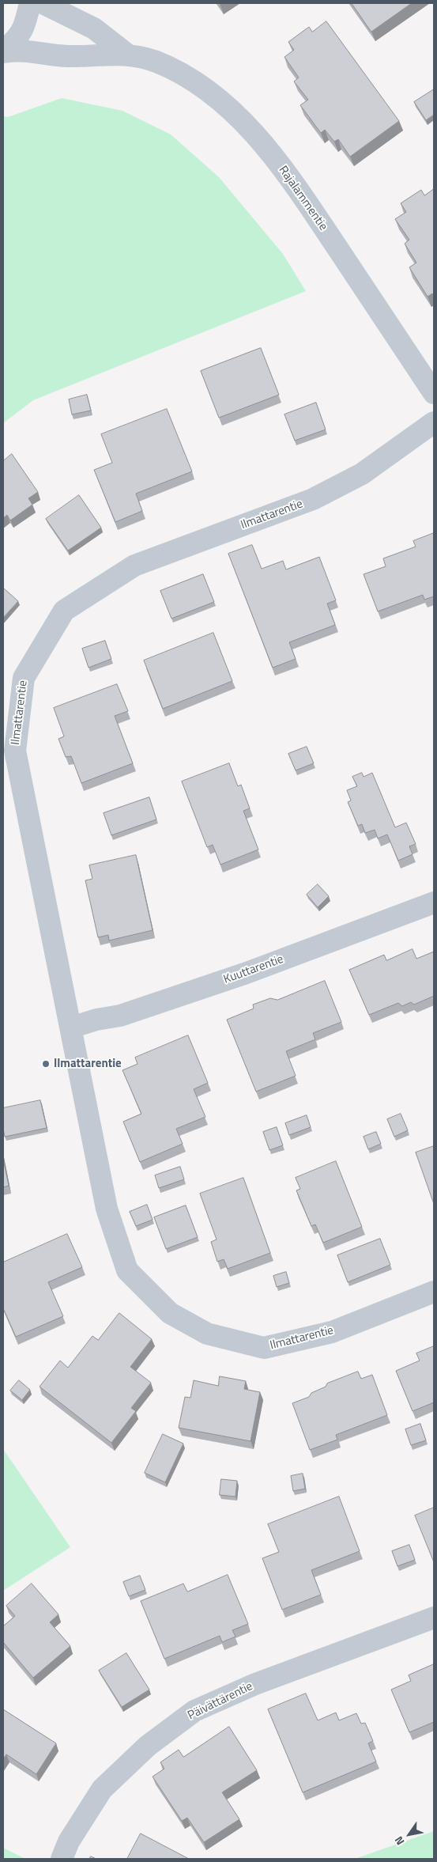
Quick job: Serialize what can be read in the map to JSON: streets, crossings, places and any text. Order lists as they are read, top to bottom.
{
  "streets": {
    "street": [
      "Rajalammentie",
      "Ilmattarentie",
      "Kuuttarentie",
      "Päivättärentie"
    ]
  },
  "crossings": [
    ["Ilmattarentie", "Kuuttarentie"]
  ],
  "places": ["Ilmattarentie"],
  "north": "bottom left"
}
